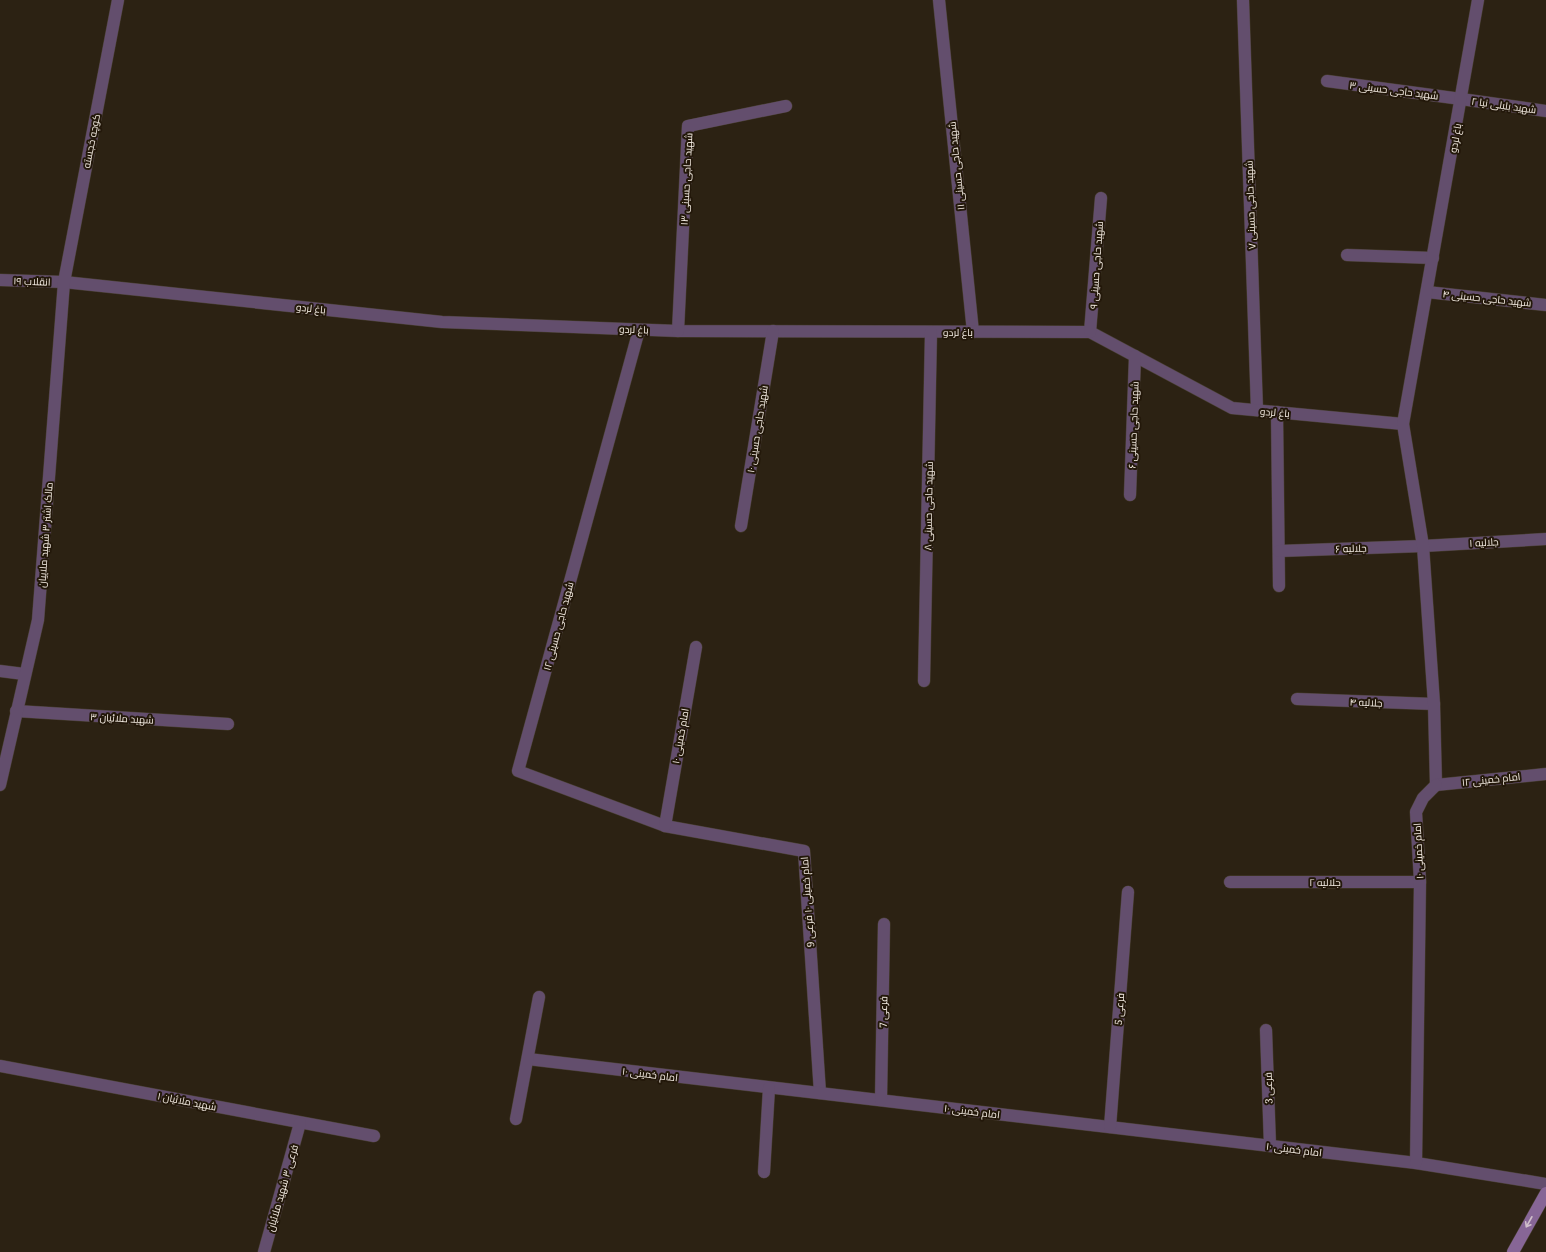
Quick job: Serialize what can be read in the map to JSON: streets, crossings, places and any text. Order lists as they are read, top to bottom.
{
  "streets": {
    "street": [
      "شهید حاجی حسینی ۳",
      "شهید بلبلی نیا ۲",
      "باغ لردو",
      "کوچه خجسته",
      "شهید حاجی حسینی ۱۱",
      "شهید حاجی حسینی ۱۳",
      "شهید حاجی حسینی ۷",
      "شهید حاجی حسینی ۹",
      "انقلاب ۱۹",
      "شهید حاجی حسینی ۴",
      "شهید حاجی حسینی ۶",
      "شهید حاجی حسینی ۱۰",
      "شهید حاجی حسینی ۸",
      "مالک اشتر ۳ شهید ملاییان",
      "جلالیه ۱",
      "جلالیه ۶",
      "شهید حاجی حسینی ۱۲",
      "جلالیه ۴",
      "شهید ملائیان ۳",
      "امام خمینی ۱۰",
      "امام خمینی ۱۲",
      "جلالیه ۲",
      "امام خمینی ۱۰ فرعی 9",
      "فرعی 5",
      "فرعی 7",
      "فرعی 3",
      "شهید ملائیان ۱",
      "فرعی ۳ شهید ملائیان"
    ]
  },
  "crossings": [
    ["شهید حاجی حسینی ۳", "شهید بلبلی نیا ۲"],
    ["شهید حاجی حسینی ۳", "باغ لردو"],
    ["شهید بلبلی نیا ۲", "باغ لردو"],
    ["باغ لردو", "کوچه خجسته"],
    ["باغ لردو", "شهید حاجی حسینی ۱۱"],
    ["باغ لردو", "شهید حاجی حسینی ۱۳"],
    ["باغ لردو", "شهید حاجی حسینی ۷"],
    ["باغ لردو", "شهید حاجی حسینی ۹"],
    ["باغ لردو", "انقلاب ۱۹"],
    ["باغ لردو", "شهید حاجی حسینی ۴"],
    ["باغ لردو", "شهید حاجی حسینی ۶"],
    ["باغ لردو", "شهید حاجی حسینی ۱۰"],
    ["باغ لردو", "شهید حاجی حسینی ۸"],
    ["باغ لردو", "مالک اشتر ۳ شهید ملاییان"],
    ["باغ لردو", "شهید حاجی حسینی ۱۲"],
    ["کوچه خجسته", "انقلاب ۱۹"],
    ["کوچه خجسته", "مالک اشتر ۳ شهید ملاییان"],
    ["انقلاب ۱۹", "مالک اشتر ۳ شهید ملاییان"],
    ["مالک اشتر ۳ شهید ملاییان", "شهید ملائیان ۳"],
    ["جلالیه ۱", "جلالیه ۶"],
    ["شهید حاجی حسینی ۱۲", "امام خمینی ۱۰"],
    ["شهید حاجی حسینی ۱۲", "امام خمینی ۱۰ فرعی 9"],
    ["امام خمینی ۱۰", "امام خمینی ۱۲"],
    ["امام خمینی ۱۰", "جلالیه ۲"],
    ["امام خمینی ۱۰", "امام خمینی ۱۰ فرعی 9"],
    ["امام خمینی ۱۰", "فرعی 5"],
    ["امام خمینی ۱۰", "فرعی 7"],
    ["امام خمینی ۱۰", "فرعی 3"],
    ["شهید ملائیان ۱", "فرعی ۳ شهید ملائیان"]
  ]
}
